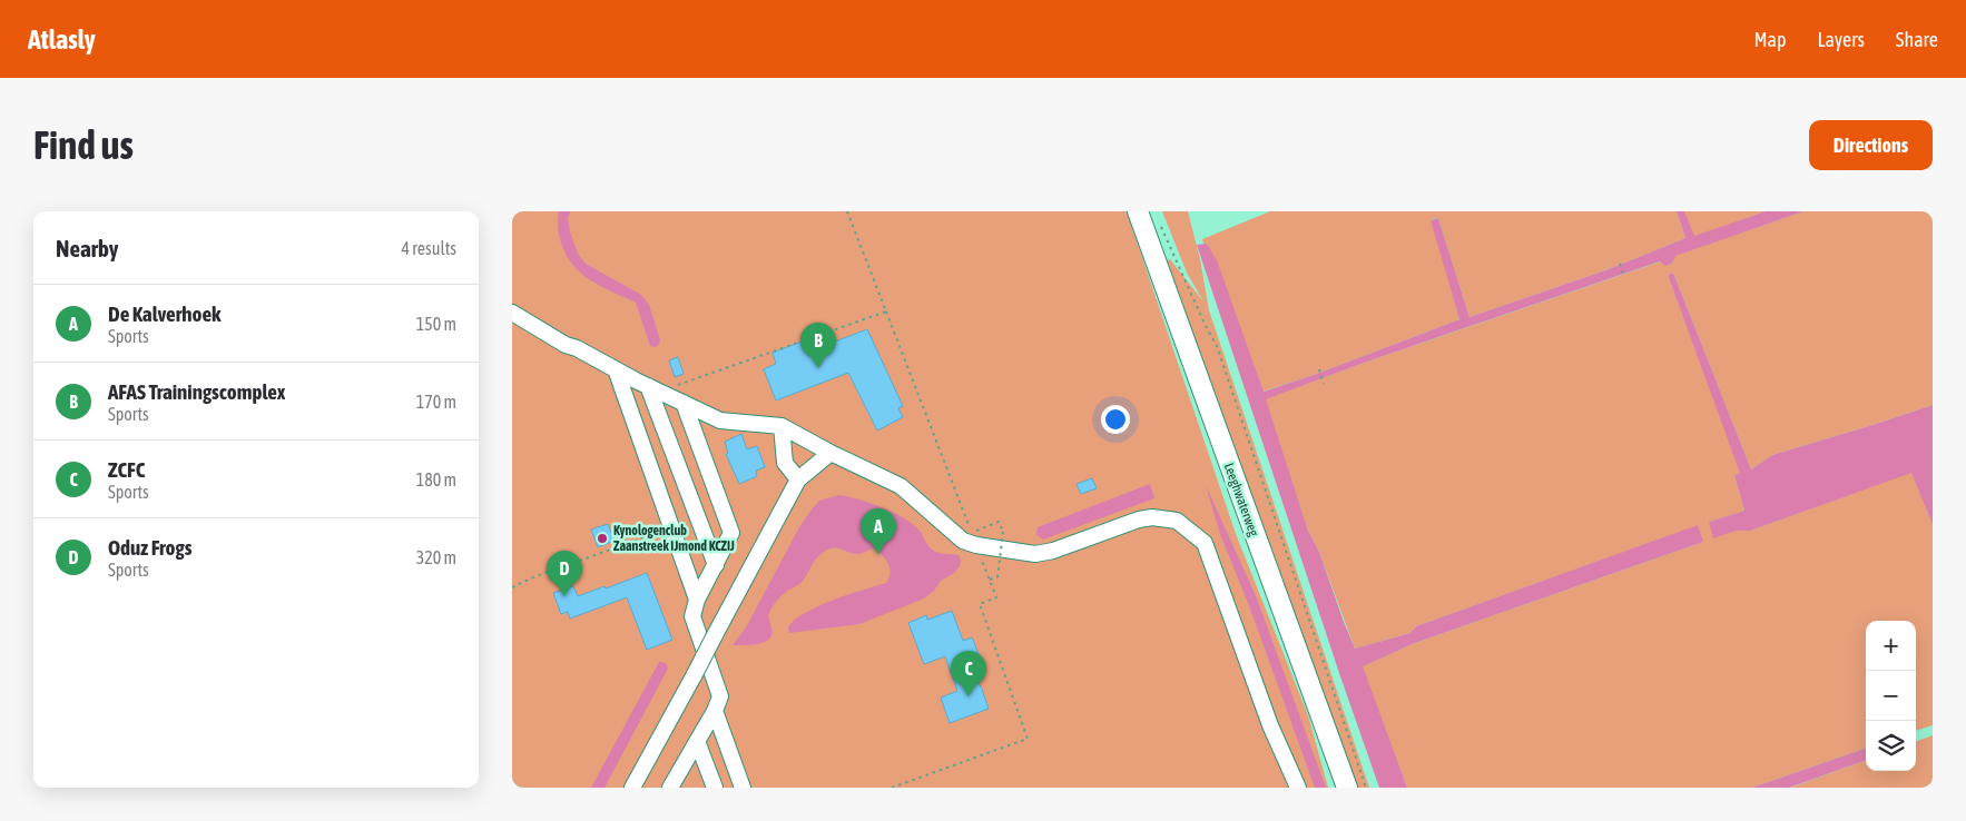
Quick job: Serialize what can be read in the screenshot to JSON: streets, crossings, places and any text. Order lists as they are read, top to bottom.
{
  "streets": {
    "main road": ["Leeghwaterweg"]
  },
  "places": ["Kynologenclub Zaanstreek IJmond KCZIJ"],
  "page": {
    "header": "Atlasly",
    "nav": ["Map", "Layers", "Share"],
    "buttons": "Directions",
    "title": "Find us",
    "heading": ["Nearby", "4 results"],
    "list": [
      {
        "mark": "A",
        "name": "De Kalverhoek",
        "note": "Sports",
        "value": "150 m"
      },
      {
        "mark": "B",
        "name": "AFAS Trainingscomplex",
        "note": "Sports",
        "value": "170 m"
      },
      {
        "mark": "C",
        "name": "ZCFC",
        "note": "Sports",
        "value": "180 m"
      },
      {
        "mark": "D",
        "name": "Oduz Frogs",
        "note": "Sports",
        "value": "320 m"
      }
    ],
    "pins": [
      "B",
      "A",
      "D",
      "C"
    ],
    "map_buttons": ["+", "−"]
  }
}
